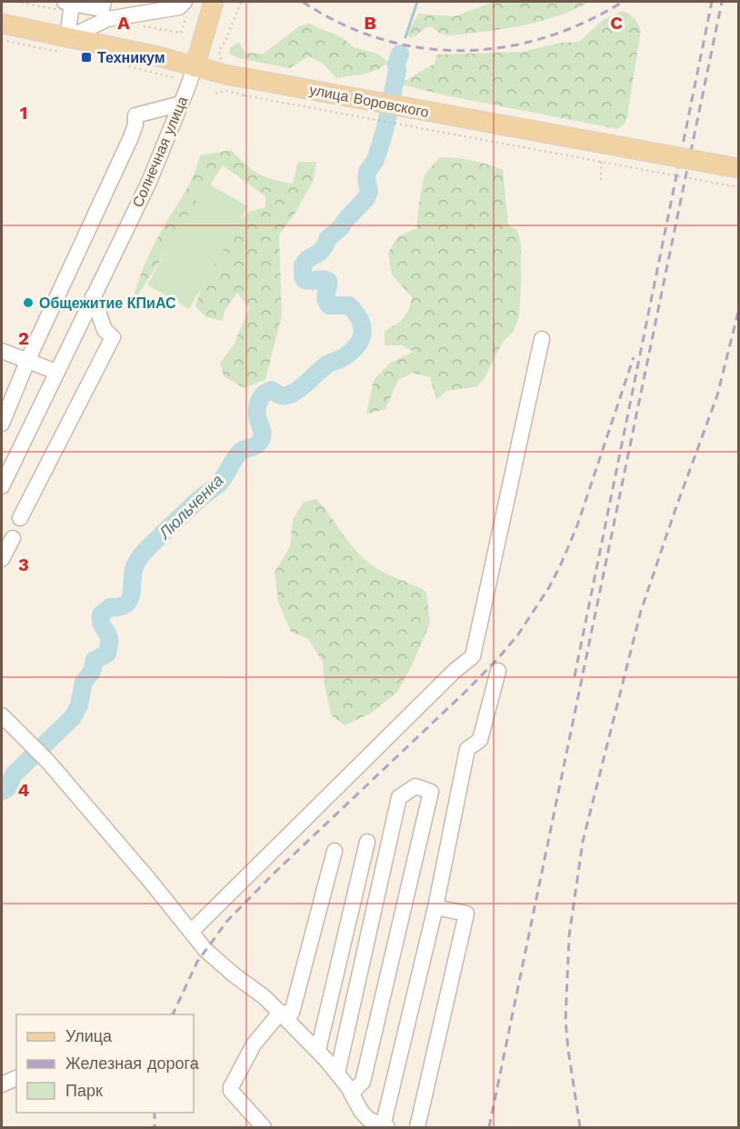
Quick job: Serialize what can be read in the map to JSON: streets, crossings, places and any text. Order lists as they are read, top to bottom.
{
  "streets": {
    "main road": ["улица Воровского", "Солнечная улица"]
  },
  "crossings": [
    ["улица Воровского", "Солнечная улица"]
  ],
  "water": ["Люльченка"],
  "places": {
    "transit": ["Техникум"],
    "other": ["Общежитие КПиАС"]
  },
  "legend": ["Улица", "Железная дорога", "Парк"],
  "grid": {
    "columns": ["A", "B", "C"],
    "rows": [
      "1",
      "2",
      "3",
      "4"
    ]
  }
}
